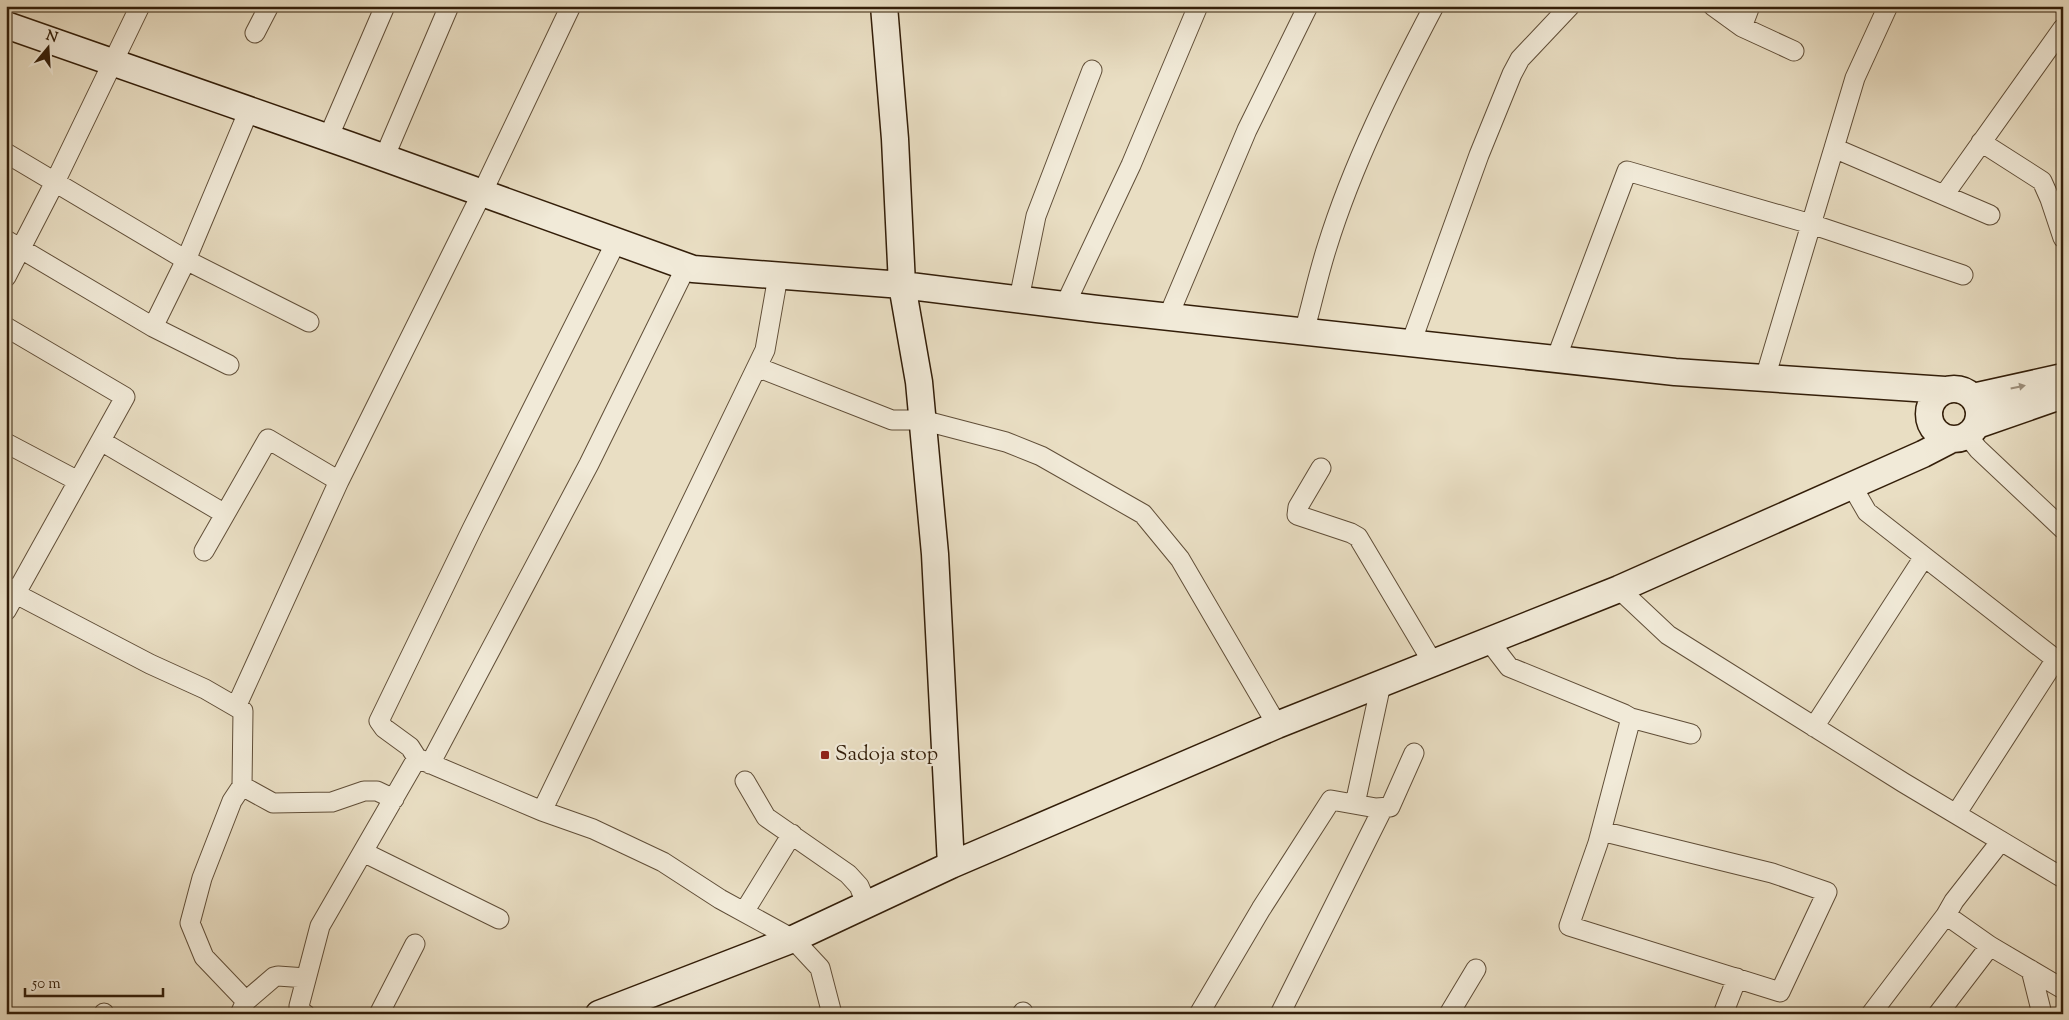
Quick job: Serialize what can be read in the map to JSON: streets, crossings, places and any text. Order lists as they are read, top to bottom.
{
  "places": {
    "transit": ["Sadoja stop"]
  },
  "scale_bar": "50 m",
  "north": "top"
}
